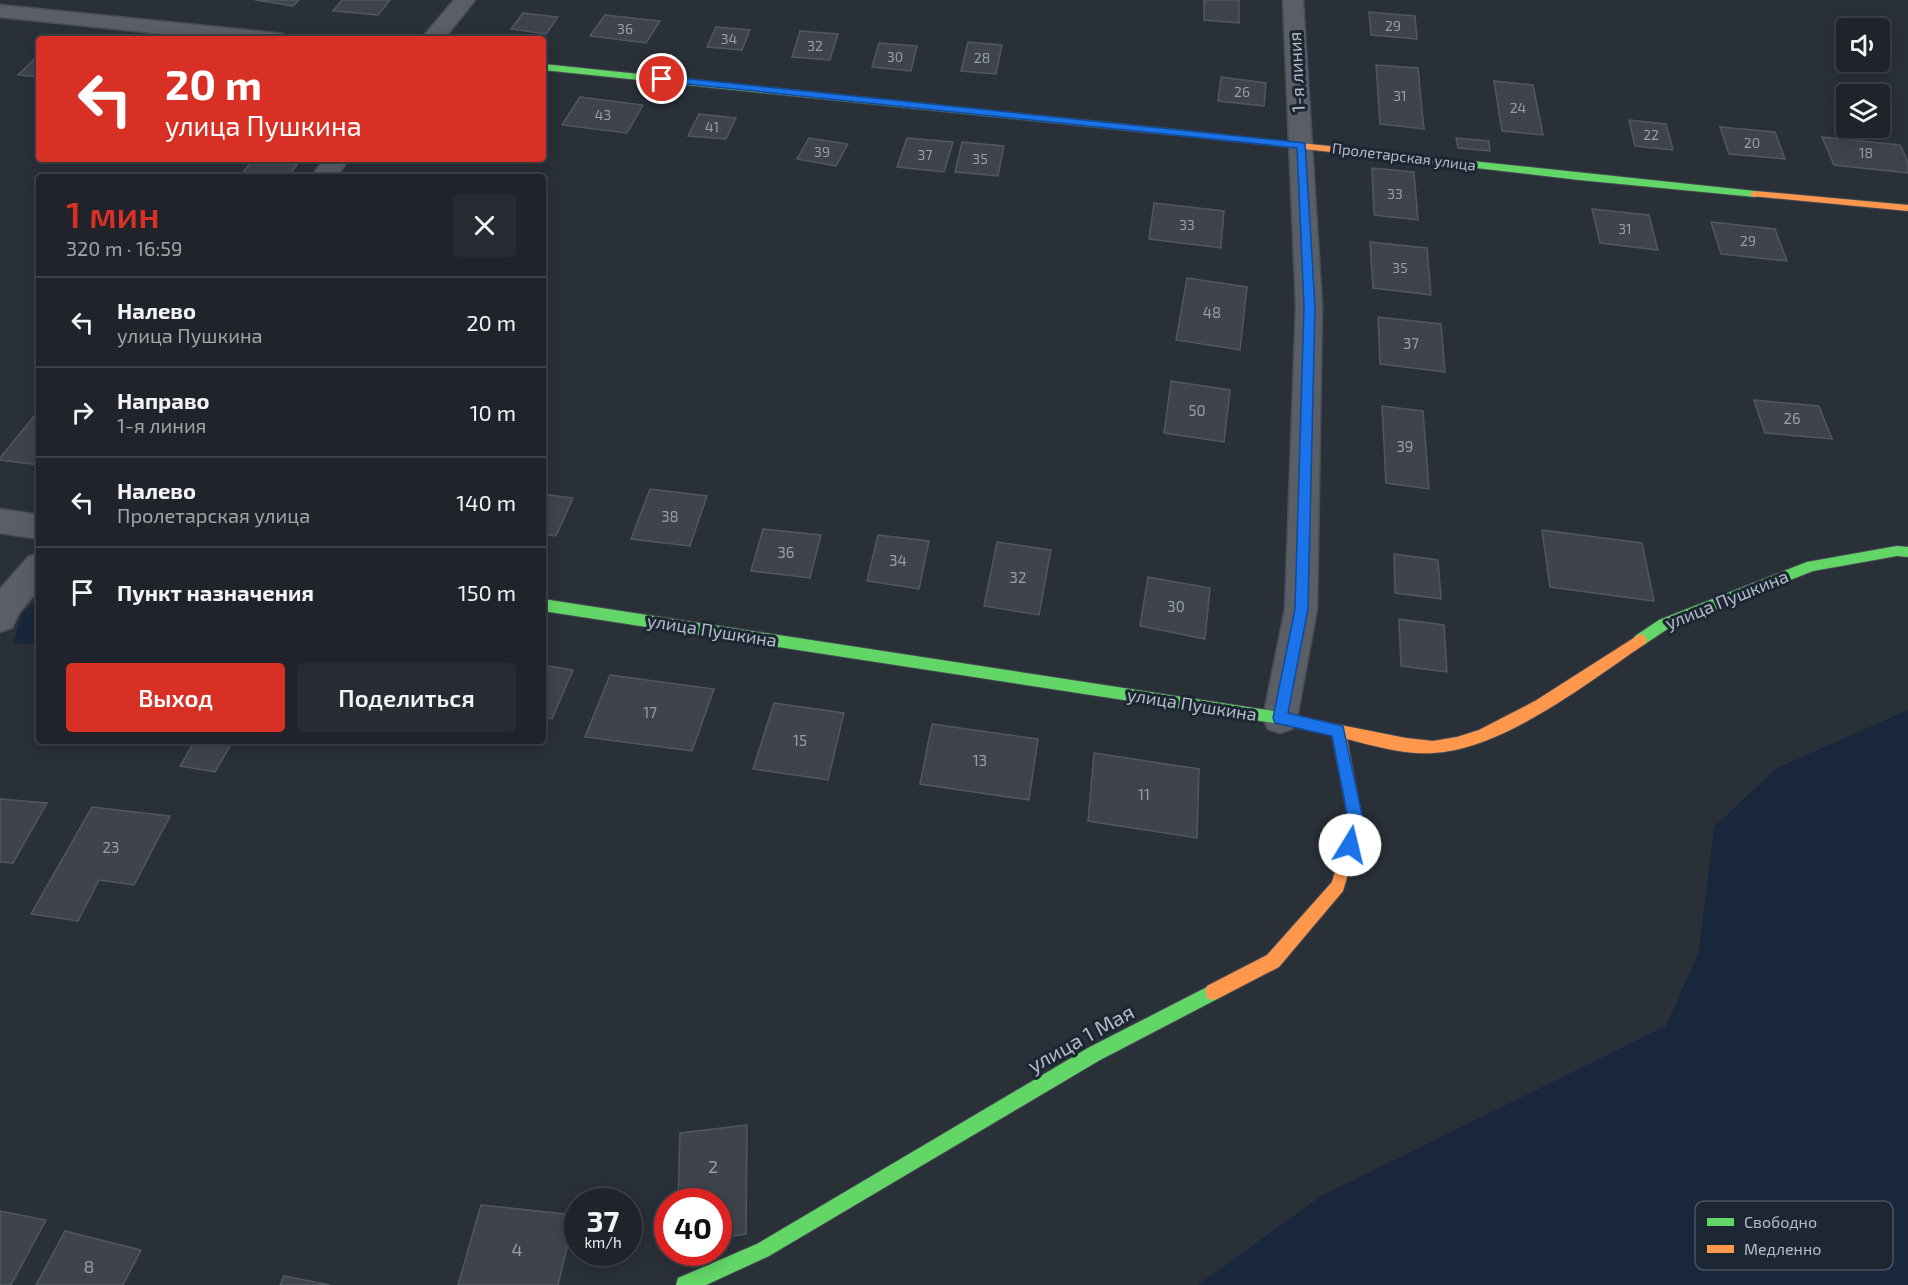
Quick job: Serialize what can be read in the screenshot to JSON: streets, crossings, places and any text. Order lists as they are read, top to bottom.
{
  "streets": {
    "street": [
      "1-я линия",
      "Пролетарская улица",
      "улица Пушкина",
      "улица 1 Мая"
    ]
  },
  "crossings": [
    ["1-я линия", "Пролетарская улица"],
    ["1-я линия", "улица Пушкина"],
    ["улица Пушкина", "улица 1 Мая"]
  ],
  "house_numbers": [
    "29",
    "36",
    "34",
    "32",
    "30",
    "28",
    "26",
    "31",
    "24",
    "43",
    "41",
    "22",
    "20",
    "39",
    "18",
    "37",
    "35",
    "33",
    "33",
    "31",
    "29",
    "35",
    "48",
    "37",
    "50",
    "26",
    "39",
    "38",
    "36",
    "34",
    "32",
    "30",
    "17",
    "15",
    "13",
    "11",
    "23",
    "2",
    "4",
    "8"
  ],
  "legend": ["Свободно", "Медленно"],
  "page": {
    "turn": ["20 m", "улица Пушкина"],
    "heading": ["1 мин", "320 m · 16:59"],
    "list": [
      {
        "name": "Налево",
        "note": "улица Пушкина",
        "value": "20 m"
      },
      {
        "name": "Направо",
        "note": "1-я линия",
        "value": "10 m"
      },
      {
        "name": "Налево",
        "note": "Пролетарская улица",
        "value": "140 m"
      },
      {
        "name": "Пункт назначения",
        "value": "150 m"
      }
    ],
    "buttons": ["Выход", "Поделиться"],
    "speed": "37 km/h",
    "limit": "40"
  }
}
